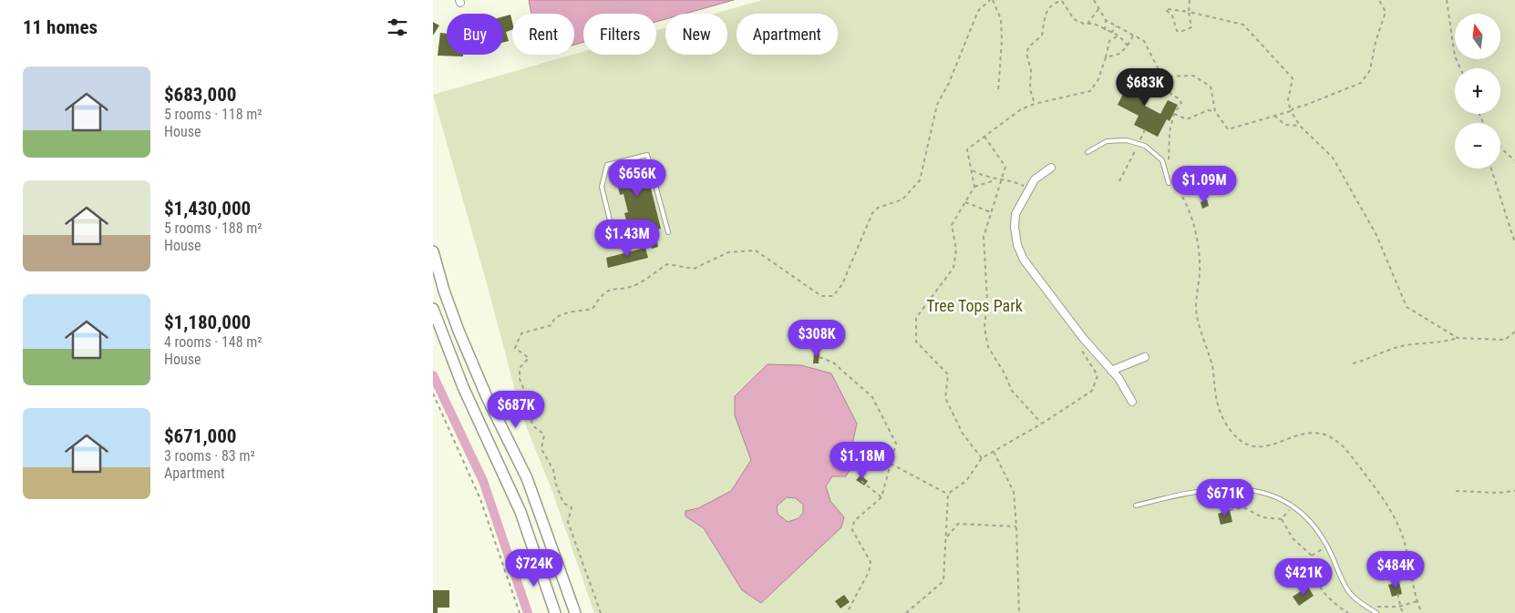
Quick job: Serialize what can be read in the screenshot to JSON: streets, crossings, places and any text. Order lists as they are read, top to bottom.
{
  "parks": ["Tree Tops Park"],
  "north": "top",
  "page": {
    "heading": "11 homes",
    "map_buttons": ["+", "−"],
    "chip": [
      "Buy",
      "Rent",
      "Filters",
      "New",
      "Apartment"
    ],
    "list": [
      {
        "name": "$683,000",
        "note": "5 rooms · 118 m² · House"
      },
      {
        "name": "$1,430,000",
        "note": "5 rooms · 188 m² · House"
      },
      {
        "name": "$1,180,000",
        "note": "4 rooms · 148 m² · House"
      },
      {
        "name": "$671,000",
        "note": "3 rooms · 83 m² · Apartment"
      }
    ],
    "price": [
      "$683K",
      "$656K",
      "$1.09M",
      "$1.43M",
      "$308K",
      "$687K",
      "$1.18M",
      "$671K",
      "$724K",
      "$484K",
      "$421K"
    ]
  }
}
